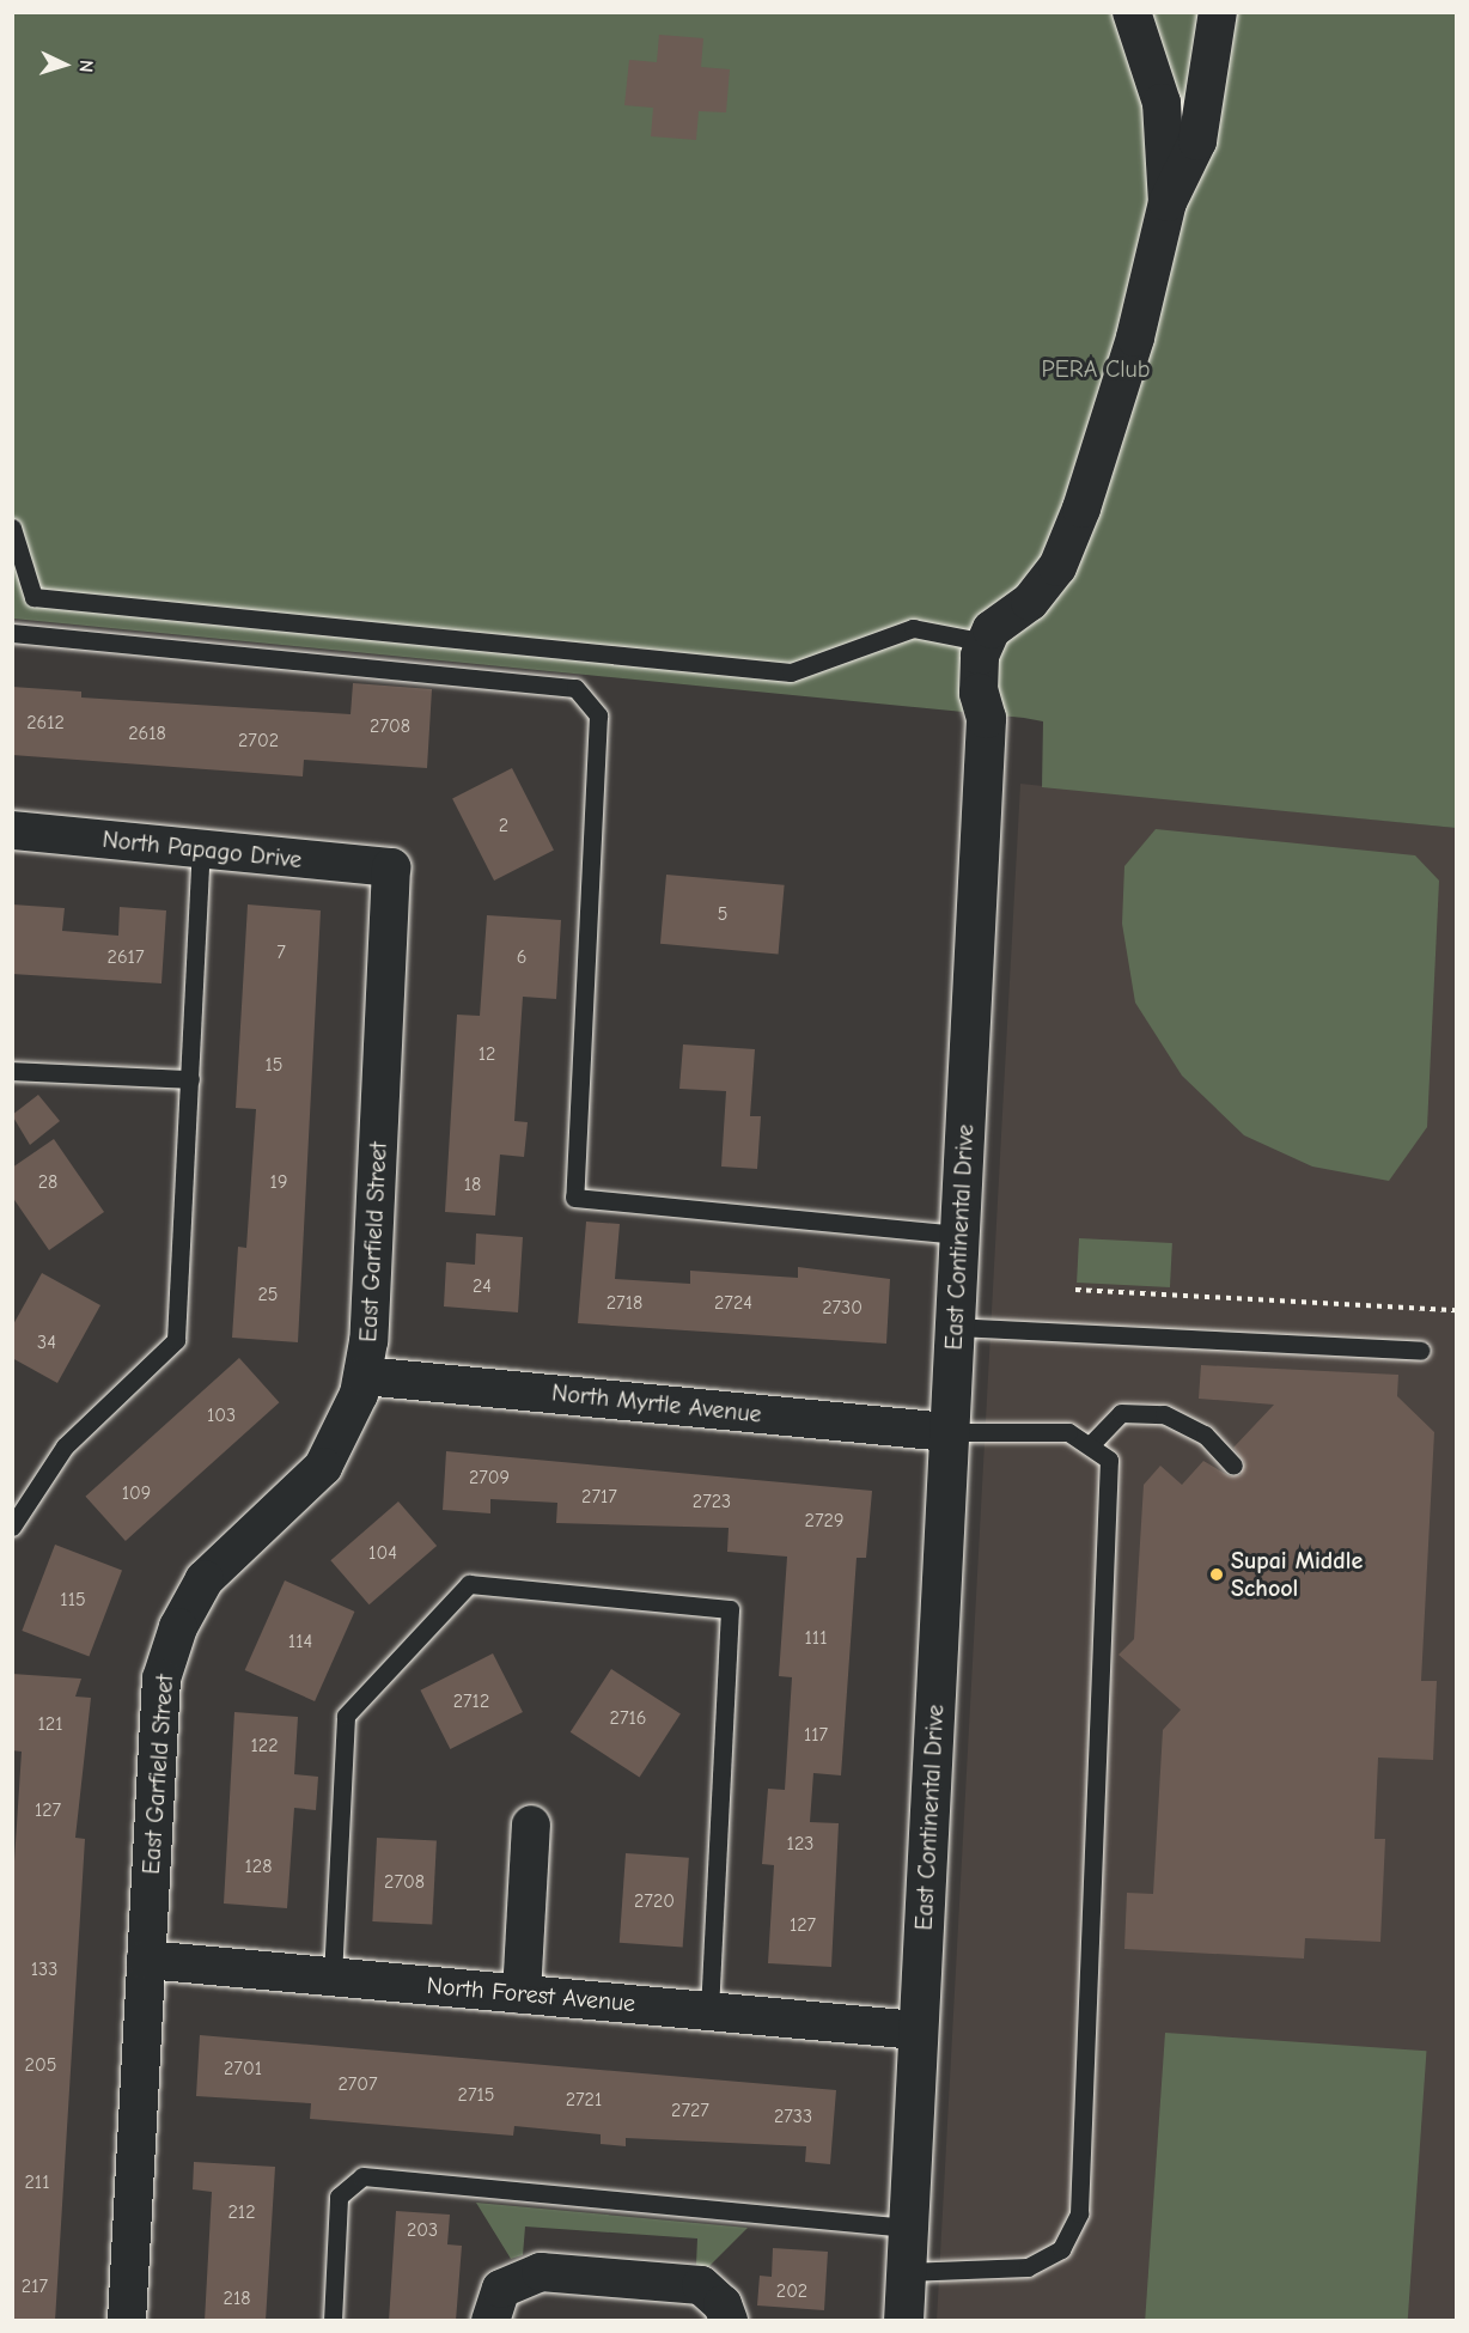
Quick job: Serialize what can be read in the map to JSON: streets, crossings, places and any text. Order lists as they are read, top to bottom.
{
  "streets": {
    "street": [
      "North Papago Drive",
      "East Continental Drive",
      "East Garfield Street",
      "North Myrtle Avenue",
      "North Forest Avenue"
    ]
  },
  "crossings": [
    ["North Papago Drive", "East Garfield Street"],
    ["East Continental Drive", "North Myrtle Avenue"],
    ["East Continental Drive", "North Forest Avenue"],
    ["East Garfield Street", "North Myrtle Avenue"],
    ["East Garfield Street", "North Forest Avenue"]
  ],
  "parks": ["PERA Club"],
  "places": ["Supai Middle School"],
  "house_numbers": [
    "2612",
    "2708",
    "2618",
    "2702",
    "2",
    "5",
    "7",
    "2617",
    "6",
    "12",
    "15",
    "28",
    "19",
    "18",
    "24",
    "25",
    "2718",
    "2724",
    "2730",
    "34",
    "103",
    "2709",
    "109",
    "2717",
    "2723",
    "2729",
    "104",
    "115",
    "111",
    "114",
    "2712",
    "2716",
    "121",
    "117",
    "122",
    "127",
    "123",
    "128",
    "2708",
    "2720",
    "127",
    "133",
    "205",
    "2701",
    "2707",
    "2715",
    "2721",
    "2727",
    "2733",
    "211",
    "212",
    "203",
    "217",
    "202",
    "218"
  ],
  "north": "right"
}
